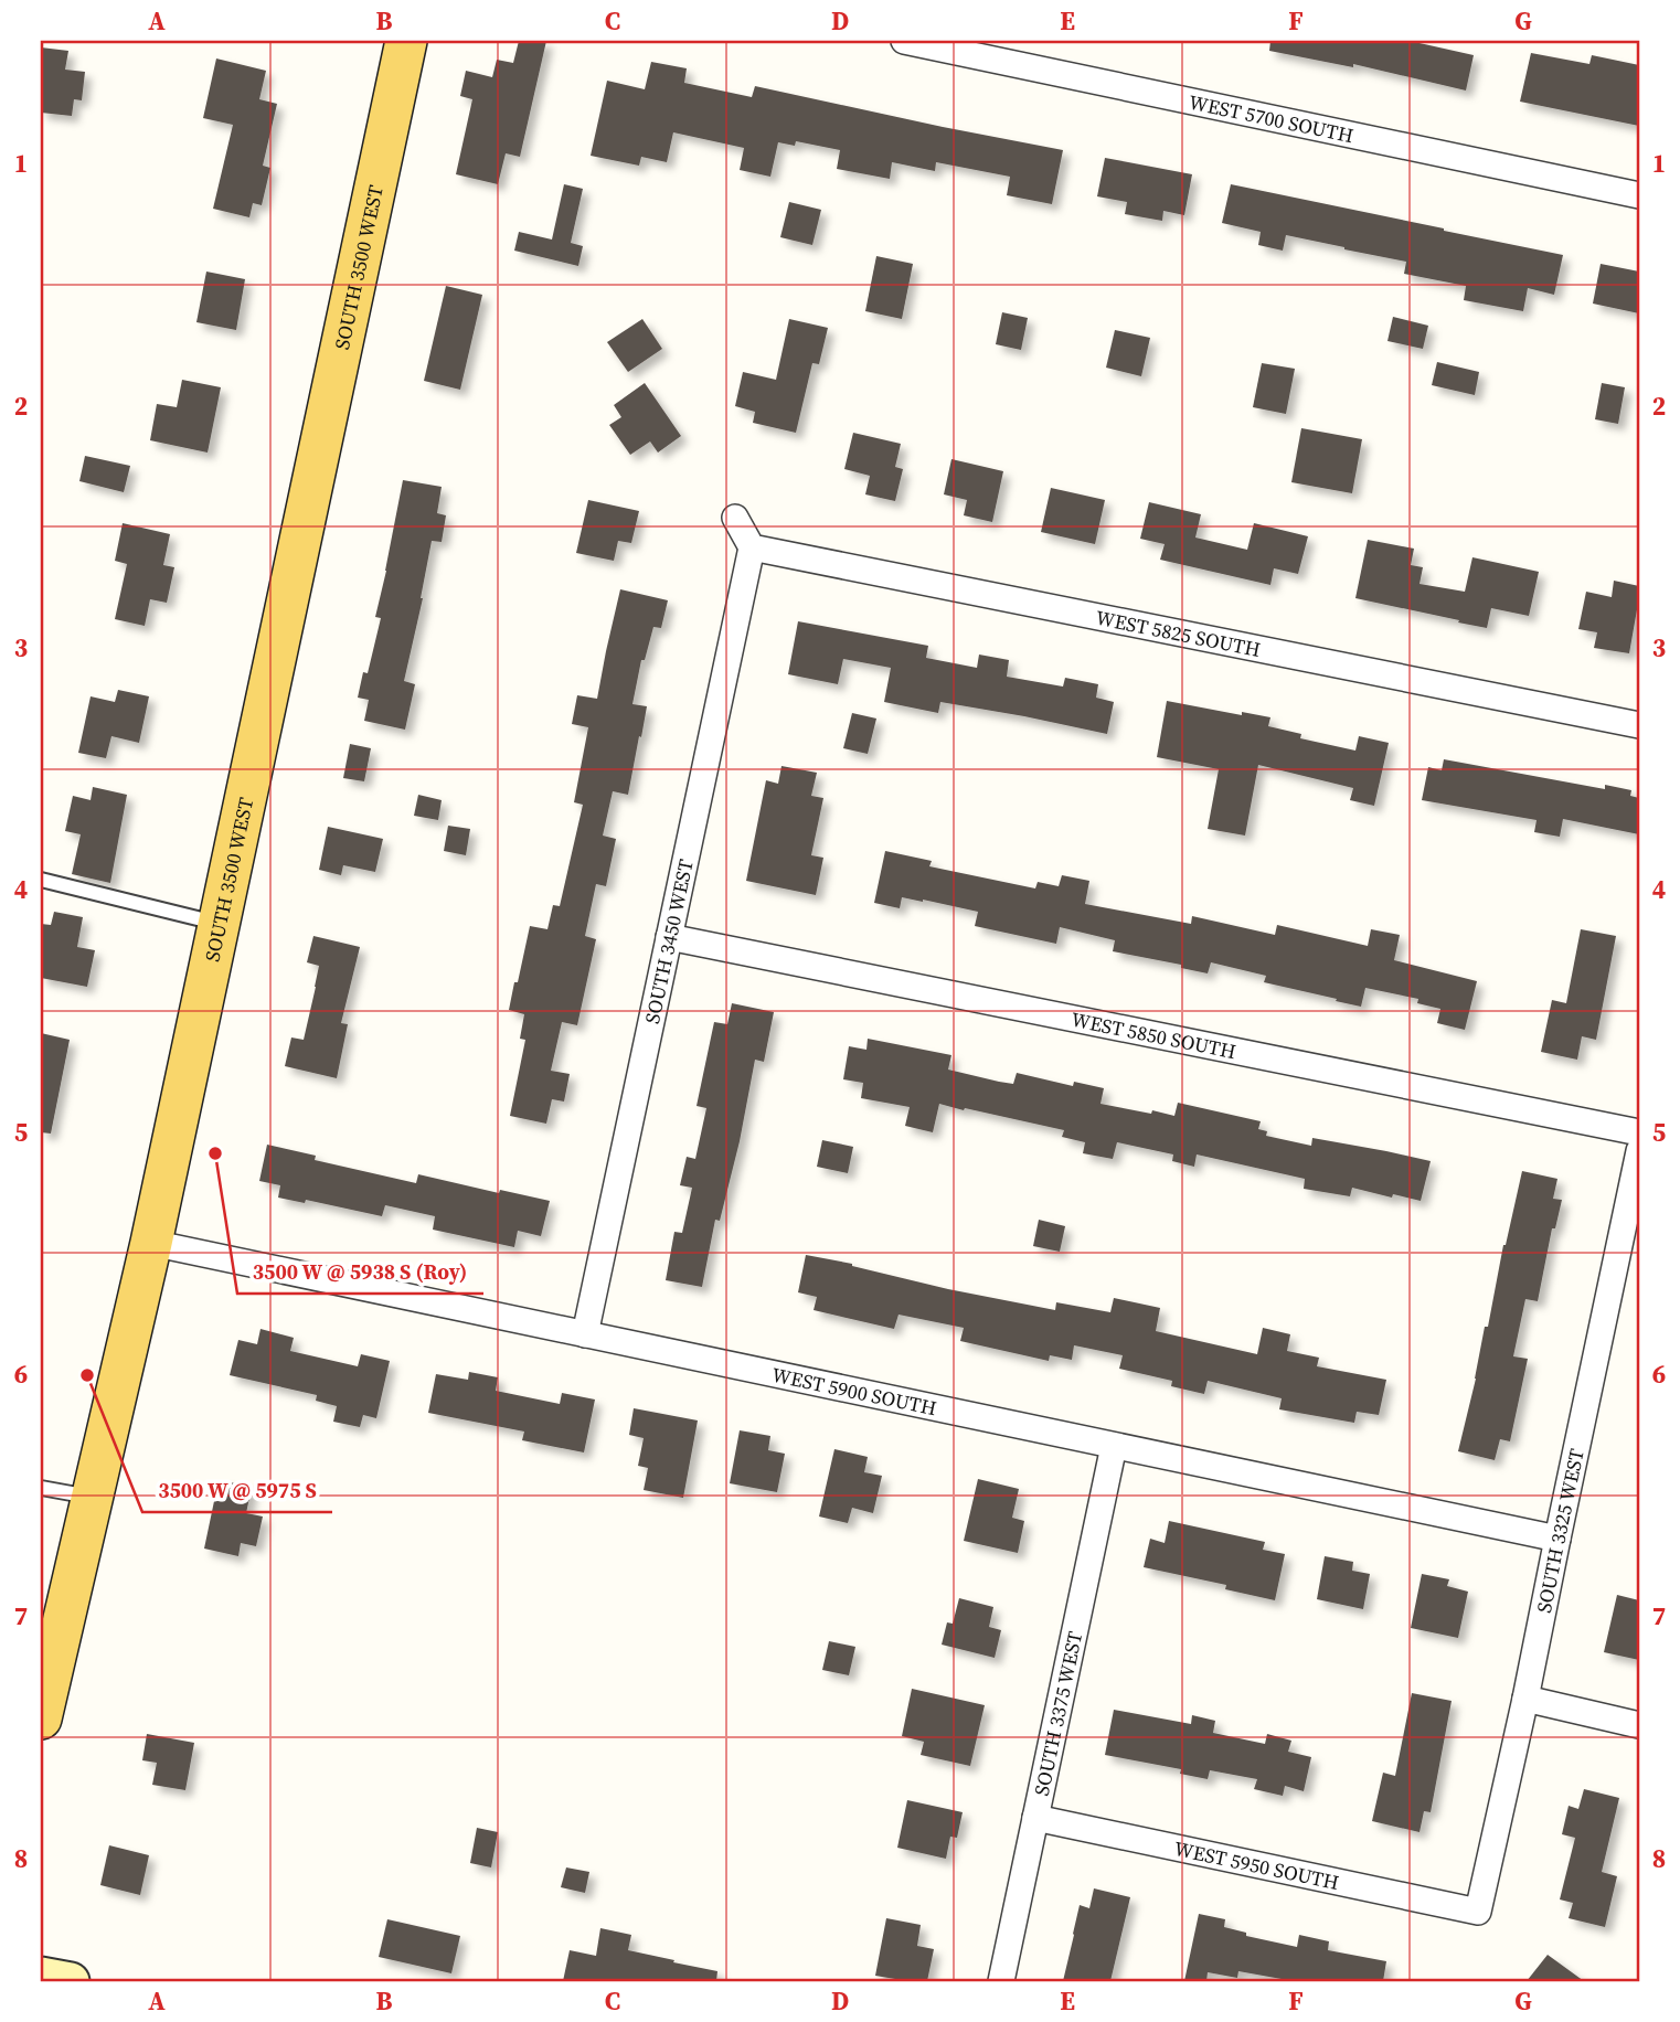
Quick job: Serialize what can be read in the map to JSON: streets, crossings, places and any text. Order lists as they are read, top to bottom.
{
  "streets": {
    "main road": ["SOUTH 3500 WEST"],
    "street": [
      "WEST 5700 SOUTH",
      "WEST 5825 SOUTH",
      "SOUTH 3450 WEST",
      "WEST 5850 SOUTH",
      "WEST 5900 SOUTH",
      "SOUTH 3325 WEST",
      "SOUTH 3375 WEST",
      "WEST 5950 SOUTH"
    ]
  },
  "crossings": [
    ["SOUTH 3500 WEST", "WEST 5900 SOUTH"],
    ["WEST 5825 SOUTH", "SOUTH 3450 WEST"],
    ["SOUTH 3450 WEST", "WEST 5850 SOUTH"],
    ["SOUTH 3450 WEST", "WEST 5900 SOUTH"],
    ["WEST 5900 SOUTH", "SOUTH 3325 WEST"],
    ["WEST 5900 SOUTH", "SOUTH 3375 WEST"],
    ["SOUTH 3325 WEST", "WEST 5950 SOUTH"],
    ["SOUTH 3375 WEST", "WEST 5950 SOUTH"]
  ],
  "places": ["3500 W @ 5938 S (Roy)", "3500 W @ 5975 S"],
  "grid": {
    "columns": [
      "A",
      "B",
      "C",
      "D",
      "E",
      "F",
      "G"
    ],
    "rows": [
      "1",
      "2",
      "3",
      "4",
      "5",
      "6",
      "7",
      "8"
    ]
  }
}
